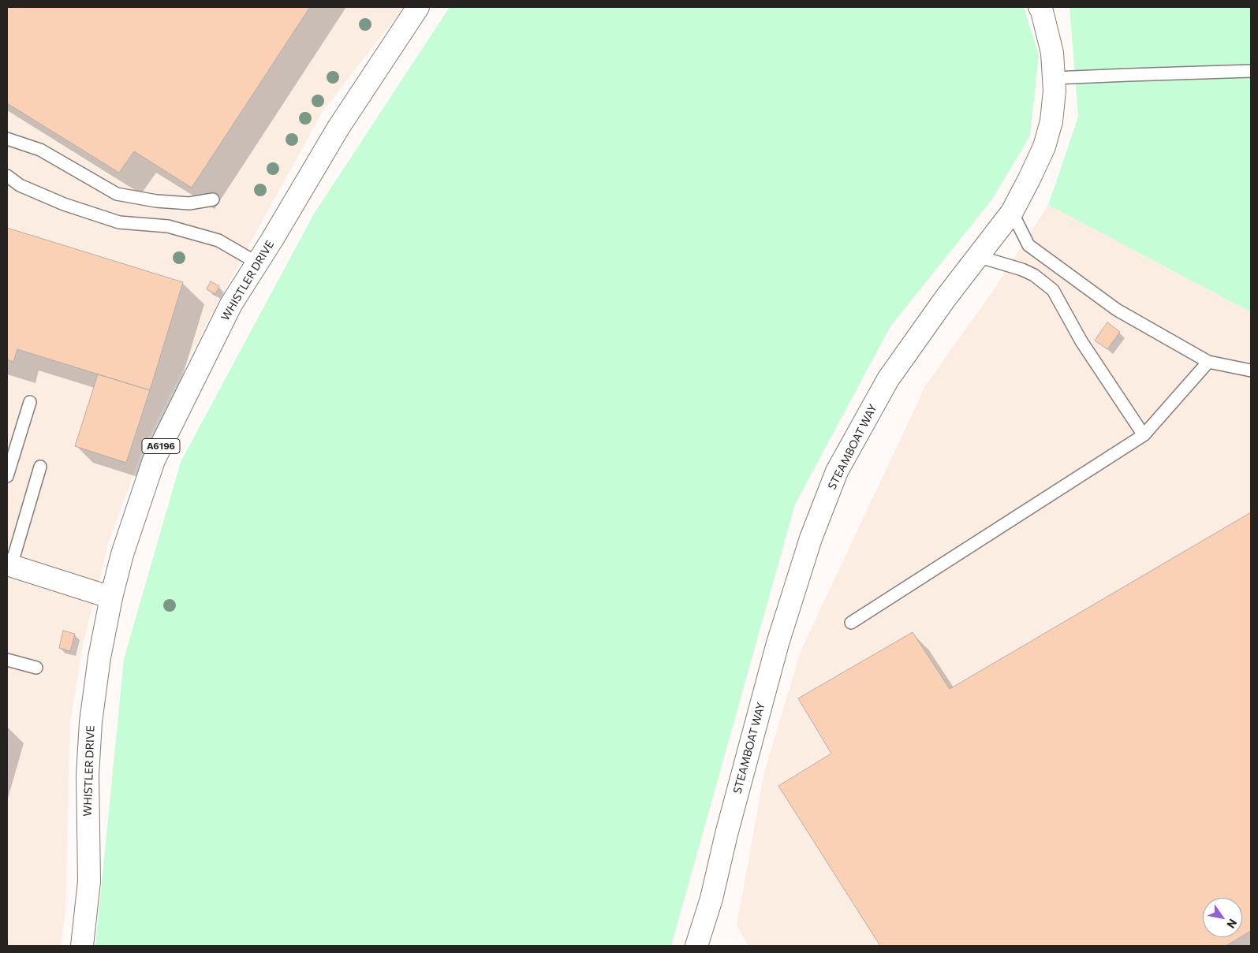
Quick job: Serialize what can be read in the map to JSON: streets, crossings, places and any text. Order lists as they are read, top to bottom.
{
  "streets": {
    "street": ["WHISTLER DRIVE", "A6196", "STEAMBOAT WAY"]
  },
  "north": "bottom right"
}
